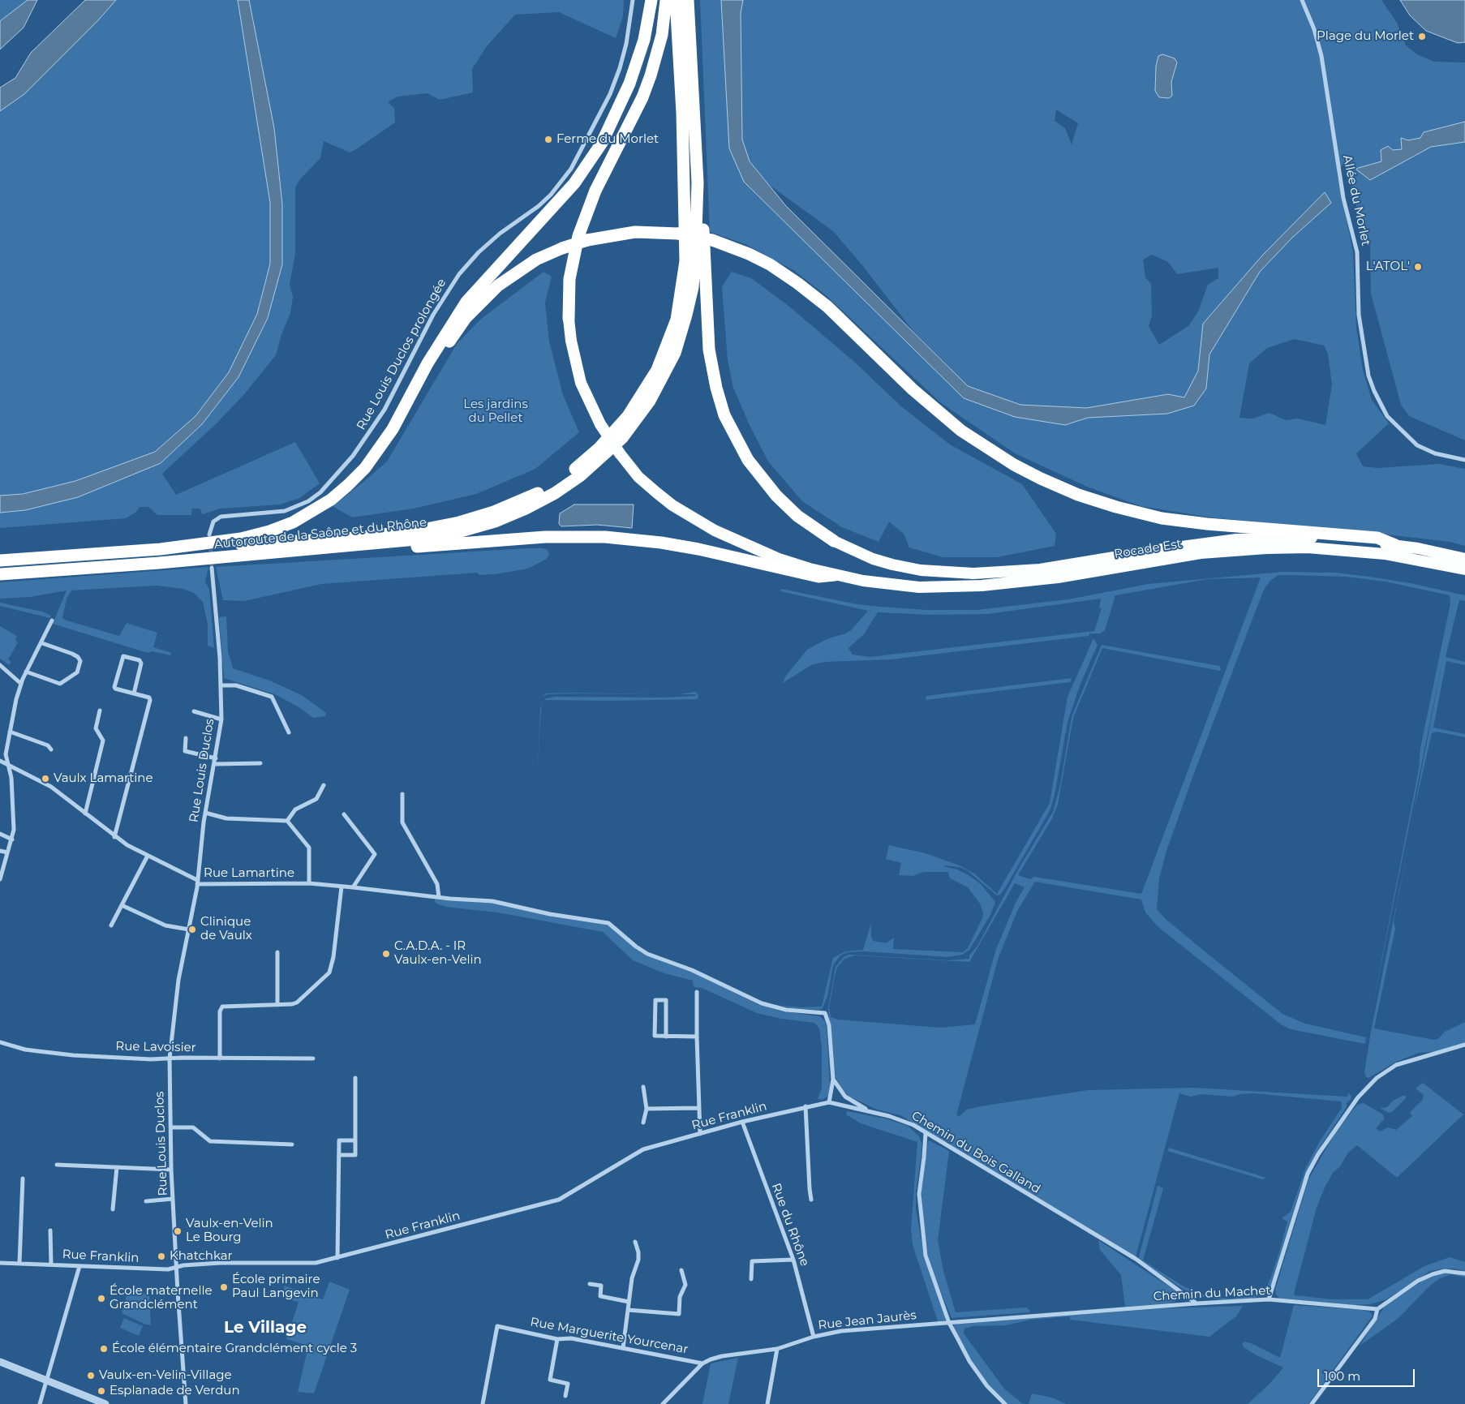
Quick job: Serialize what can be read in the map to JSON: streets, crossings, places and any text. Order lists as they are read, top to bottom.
{
  "streets": {
    "highway": ["Autoroute de la Saône et du Rhône", "Rocade Est"],
    "street": [
      "Allée du Morlet",
      "Rue Louis Duclos prolongée",
      "Rue Louis Duclos",
      "Rue Lamartine",
      "Rue Lavoisier",
      "Rue Franklin",
      "Chemin du Bois Galland",
      "Rue du Rhône",
      "Chemin du Machet",
      "Rue Jean Jaurès",
      "Rue Marguerite Yourcenar"
    ]
  },
  "crossings": [
    ["Rue Louis Duclos", "Rue Lamartine"],
    ["Rue Louis Duclos", "Rue Lavoisier"],
    ["Rue Louis Duclos", "Rue Franklin"],
    ["Rue Franklin", "Chemin du Bois Galland"],
    ["Rue Franklin", "Rue du Rhône"],
    ["Chemin du Bois Galland", "Chemin du Machet"],
    ["Rue du Rhône", "Rue Jean Jaurès"],
    ["Chemin du Machet", "Rue Jean Jaurès"],
    ["Rue Jean Jaurès", "Rue Marguerite Yourcenar"]
  ],
  "districts": ["Le Village"],
  "parks": ["Les jardins du Pellet"],
  "places": [
    "Plage du Morlet",
    "Ferme du Morlet",
    "L'ATOL'",
    "Vaulx Lamartine",
    "Clinique de Vaulx",
    "C.A.D.A. - IR Vaulx-en-Velin",
    "Vaulx-en-Velin Le Bourg",
    "Khatchkar",
    "École primaire Paul Langevin",
    "École maternelle Grandclément",
    "École élémentaire Grandclément cycle 3",
    "Vaulx-en-Velin-Village",
    "Esplanade de Verdun"
  ],
  "scale_bar": "100 m"
}
